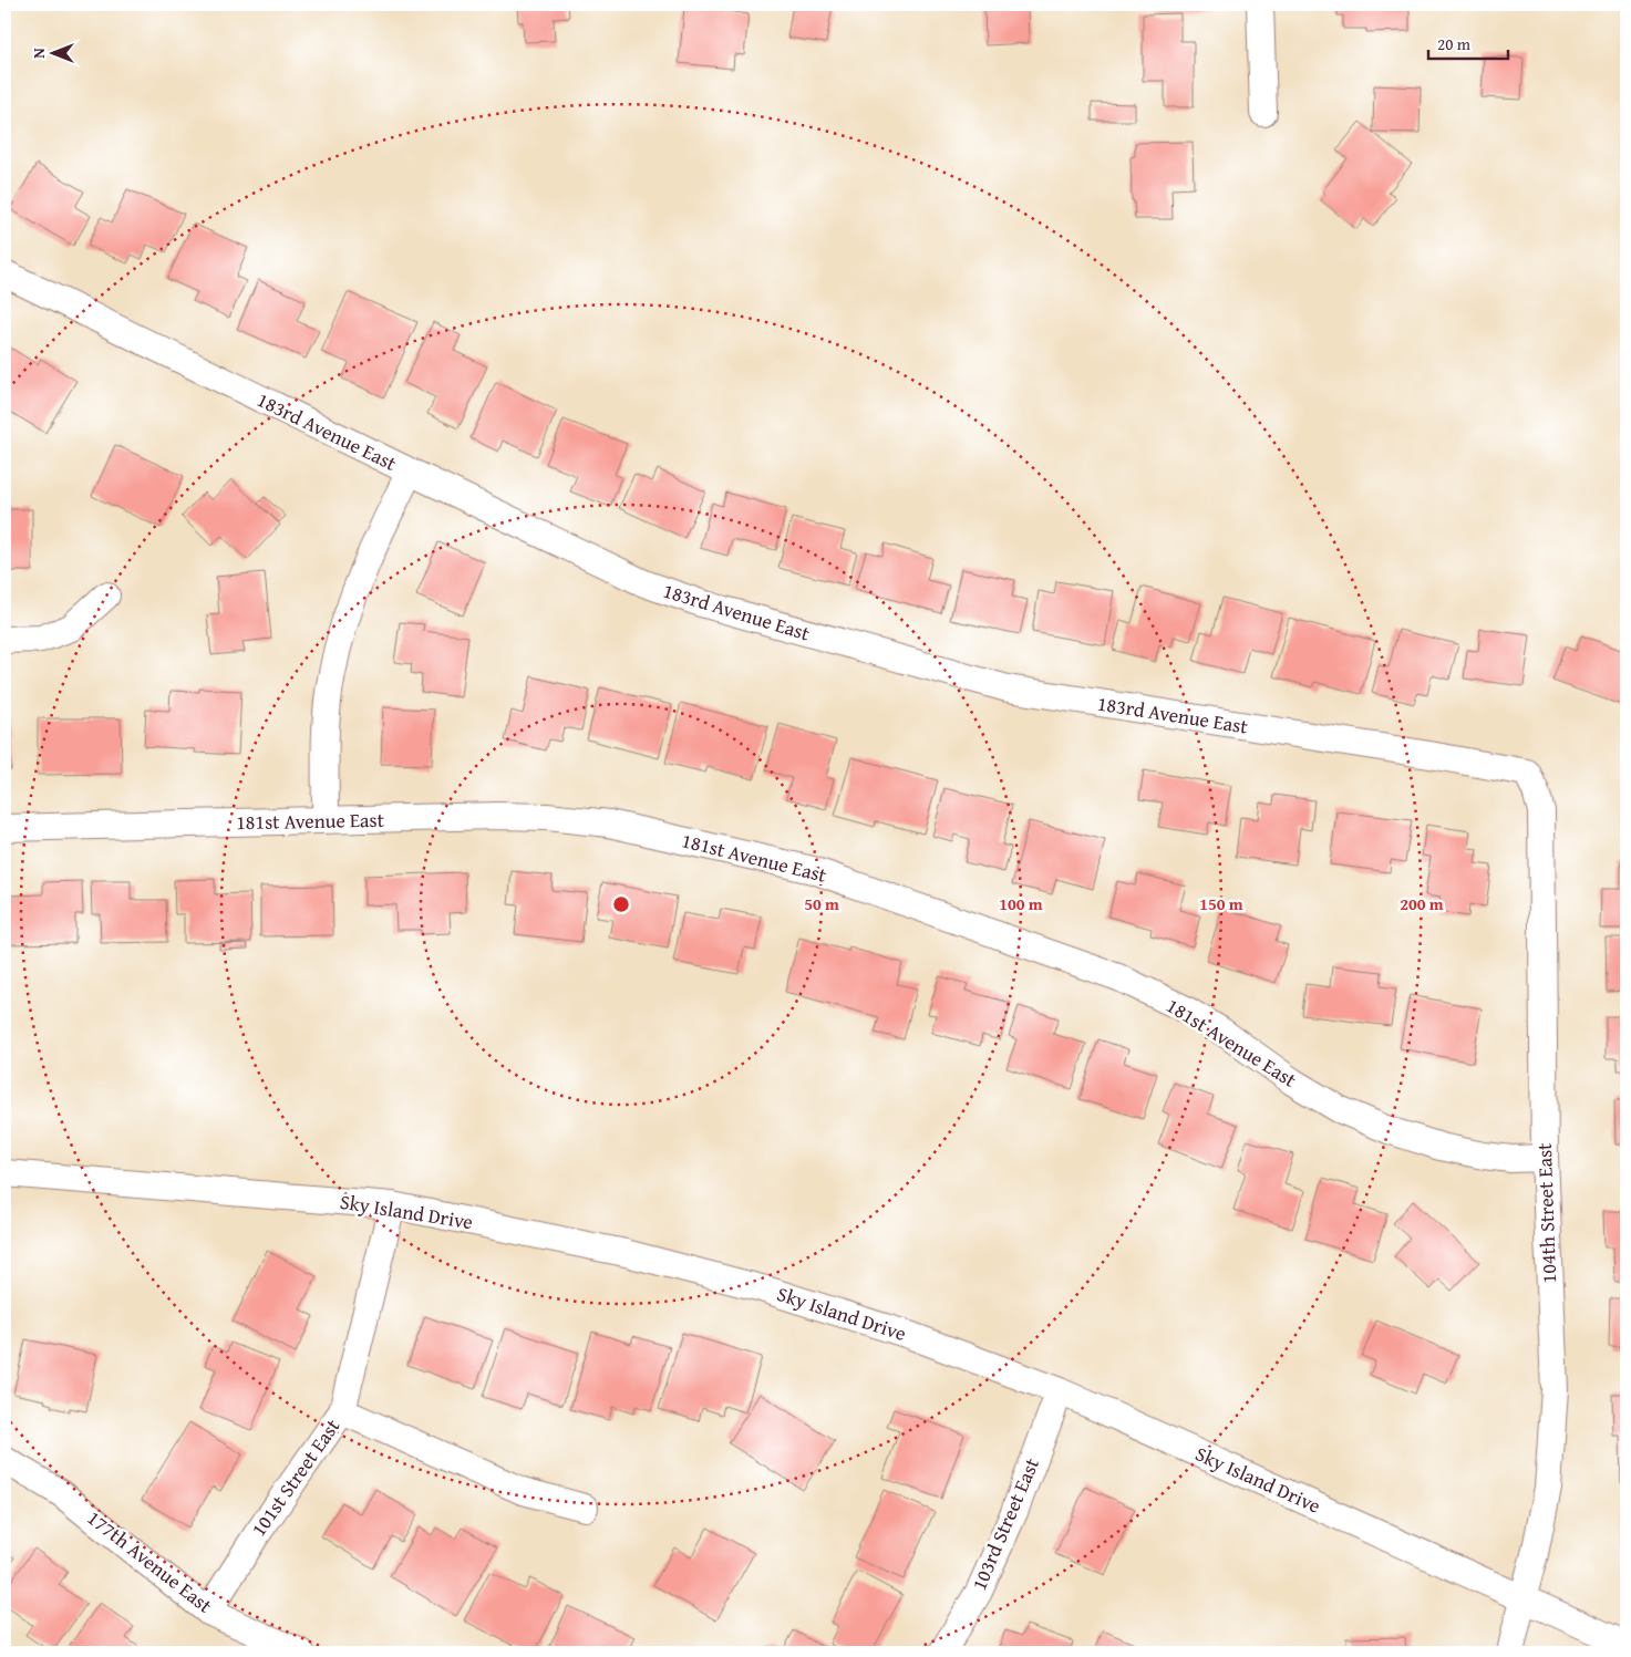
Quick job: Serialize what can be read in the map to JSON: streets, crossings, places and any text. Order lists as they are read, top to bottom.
{
  "streets": {
    "street": [
      "183rd Avenue East",
      "181st Avenue East",
      "Sky Island Drive",
      "104th Street East",
      "101st Street East",
      "103rd Street East",
      "177th Avenue East"
    ]
  },
  "crossings": [
    ["183rd Avenue East", "104th Street East"],
    ["181st Avenue East", "104th Street East"],
    ["Sky Island Drive", "104th Street East"],
    ["Sky Island Drive", "101st Street East"],
    ["Sky Island Drive", "103rd Street East"],
    ["101st Street East", "177th Avenue East"]
  ],
  "scale_bar": "20 m",
  "north": "left",
  "rings": [
    "50 m",
    "100 m",
    "150 m",
    "200 m"
  ]
}
